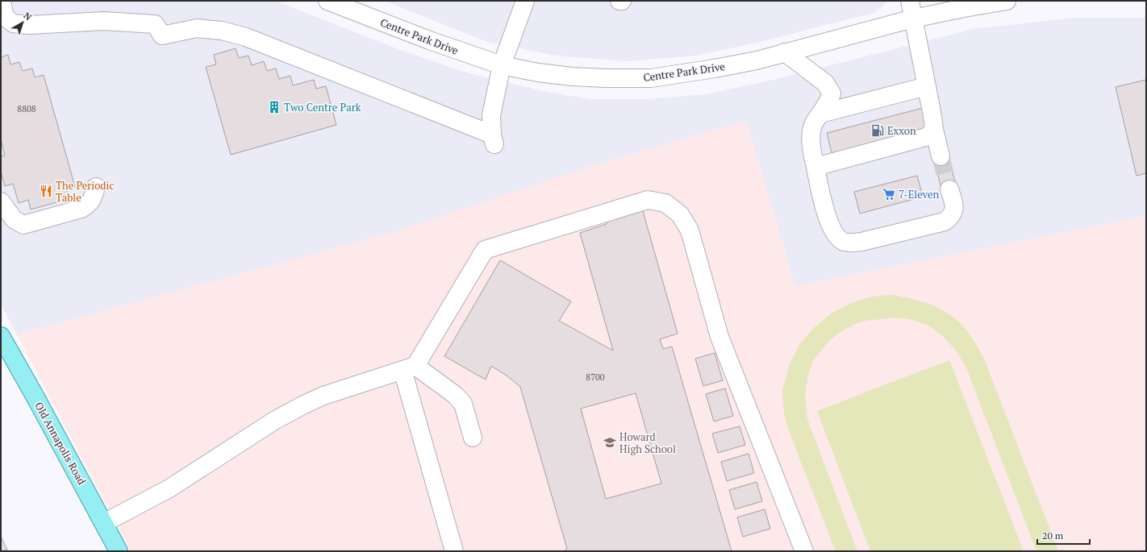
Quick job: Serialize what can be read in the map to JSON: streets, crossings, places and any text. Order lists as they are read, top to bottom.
{
  "streets": {
    "main road": ["Old Annapolis Road"],
    "street": ["Centre Park Drive"]
  },
  "places": {
    "building": ["Two Centre Park"],
    "fuel station": ["Exxon"],
    "restaurant": ["The Periodic Table"],
    "supermarket": ["7-Eleven"],
    "school or university": ["Howard High School"]
  },
  "house_numbers": ["8808", "8700"],
  "scale_bar": "20 m",
  "north": "top right"
}
